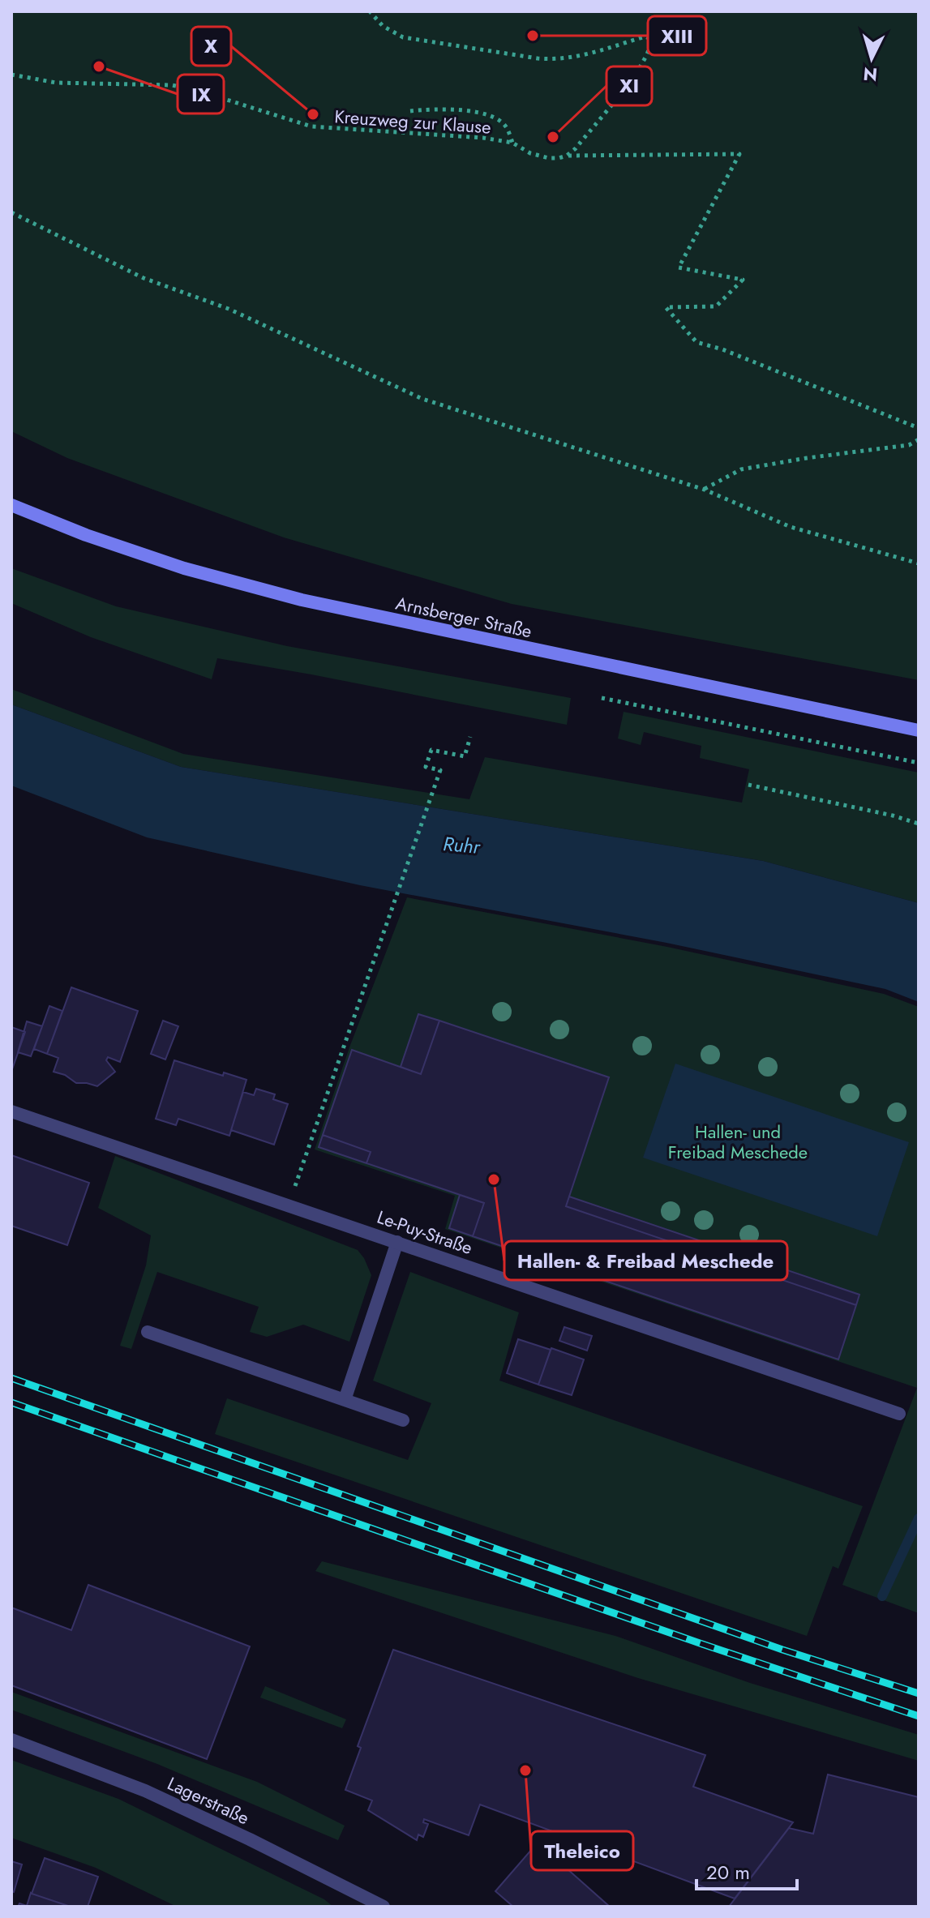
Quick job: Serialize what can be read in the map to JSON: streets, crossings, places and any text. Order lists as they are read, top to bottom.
{
  "streets": {
    "main road": ["Arnsberger Straße"],
    "street": ["Le-Puy-Straße", "Lagerstraße"],
    "path": ["Kreuzweg zur Klause"]
  },
  "water": ["Ruhr"],
  "parks": ["Hallen- und Freibad Meschede"],
  "places": [
    "XIII",
    "IX",
    "X",
    "XI",
    "Hallen- & Freibad Meschede",
    "Theleico"
  ],
  "scale_bar": "20 m",
  "north": "bottom"
}
